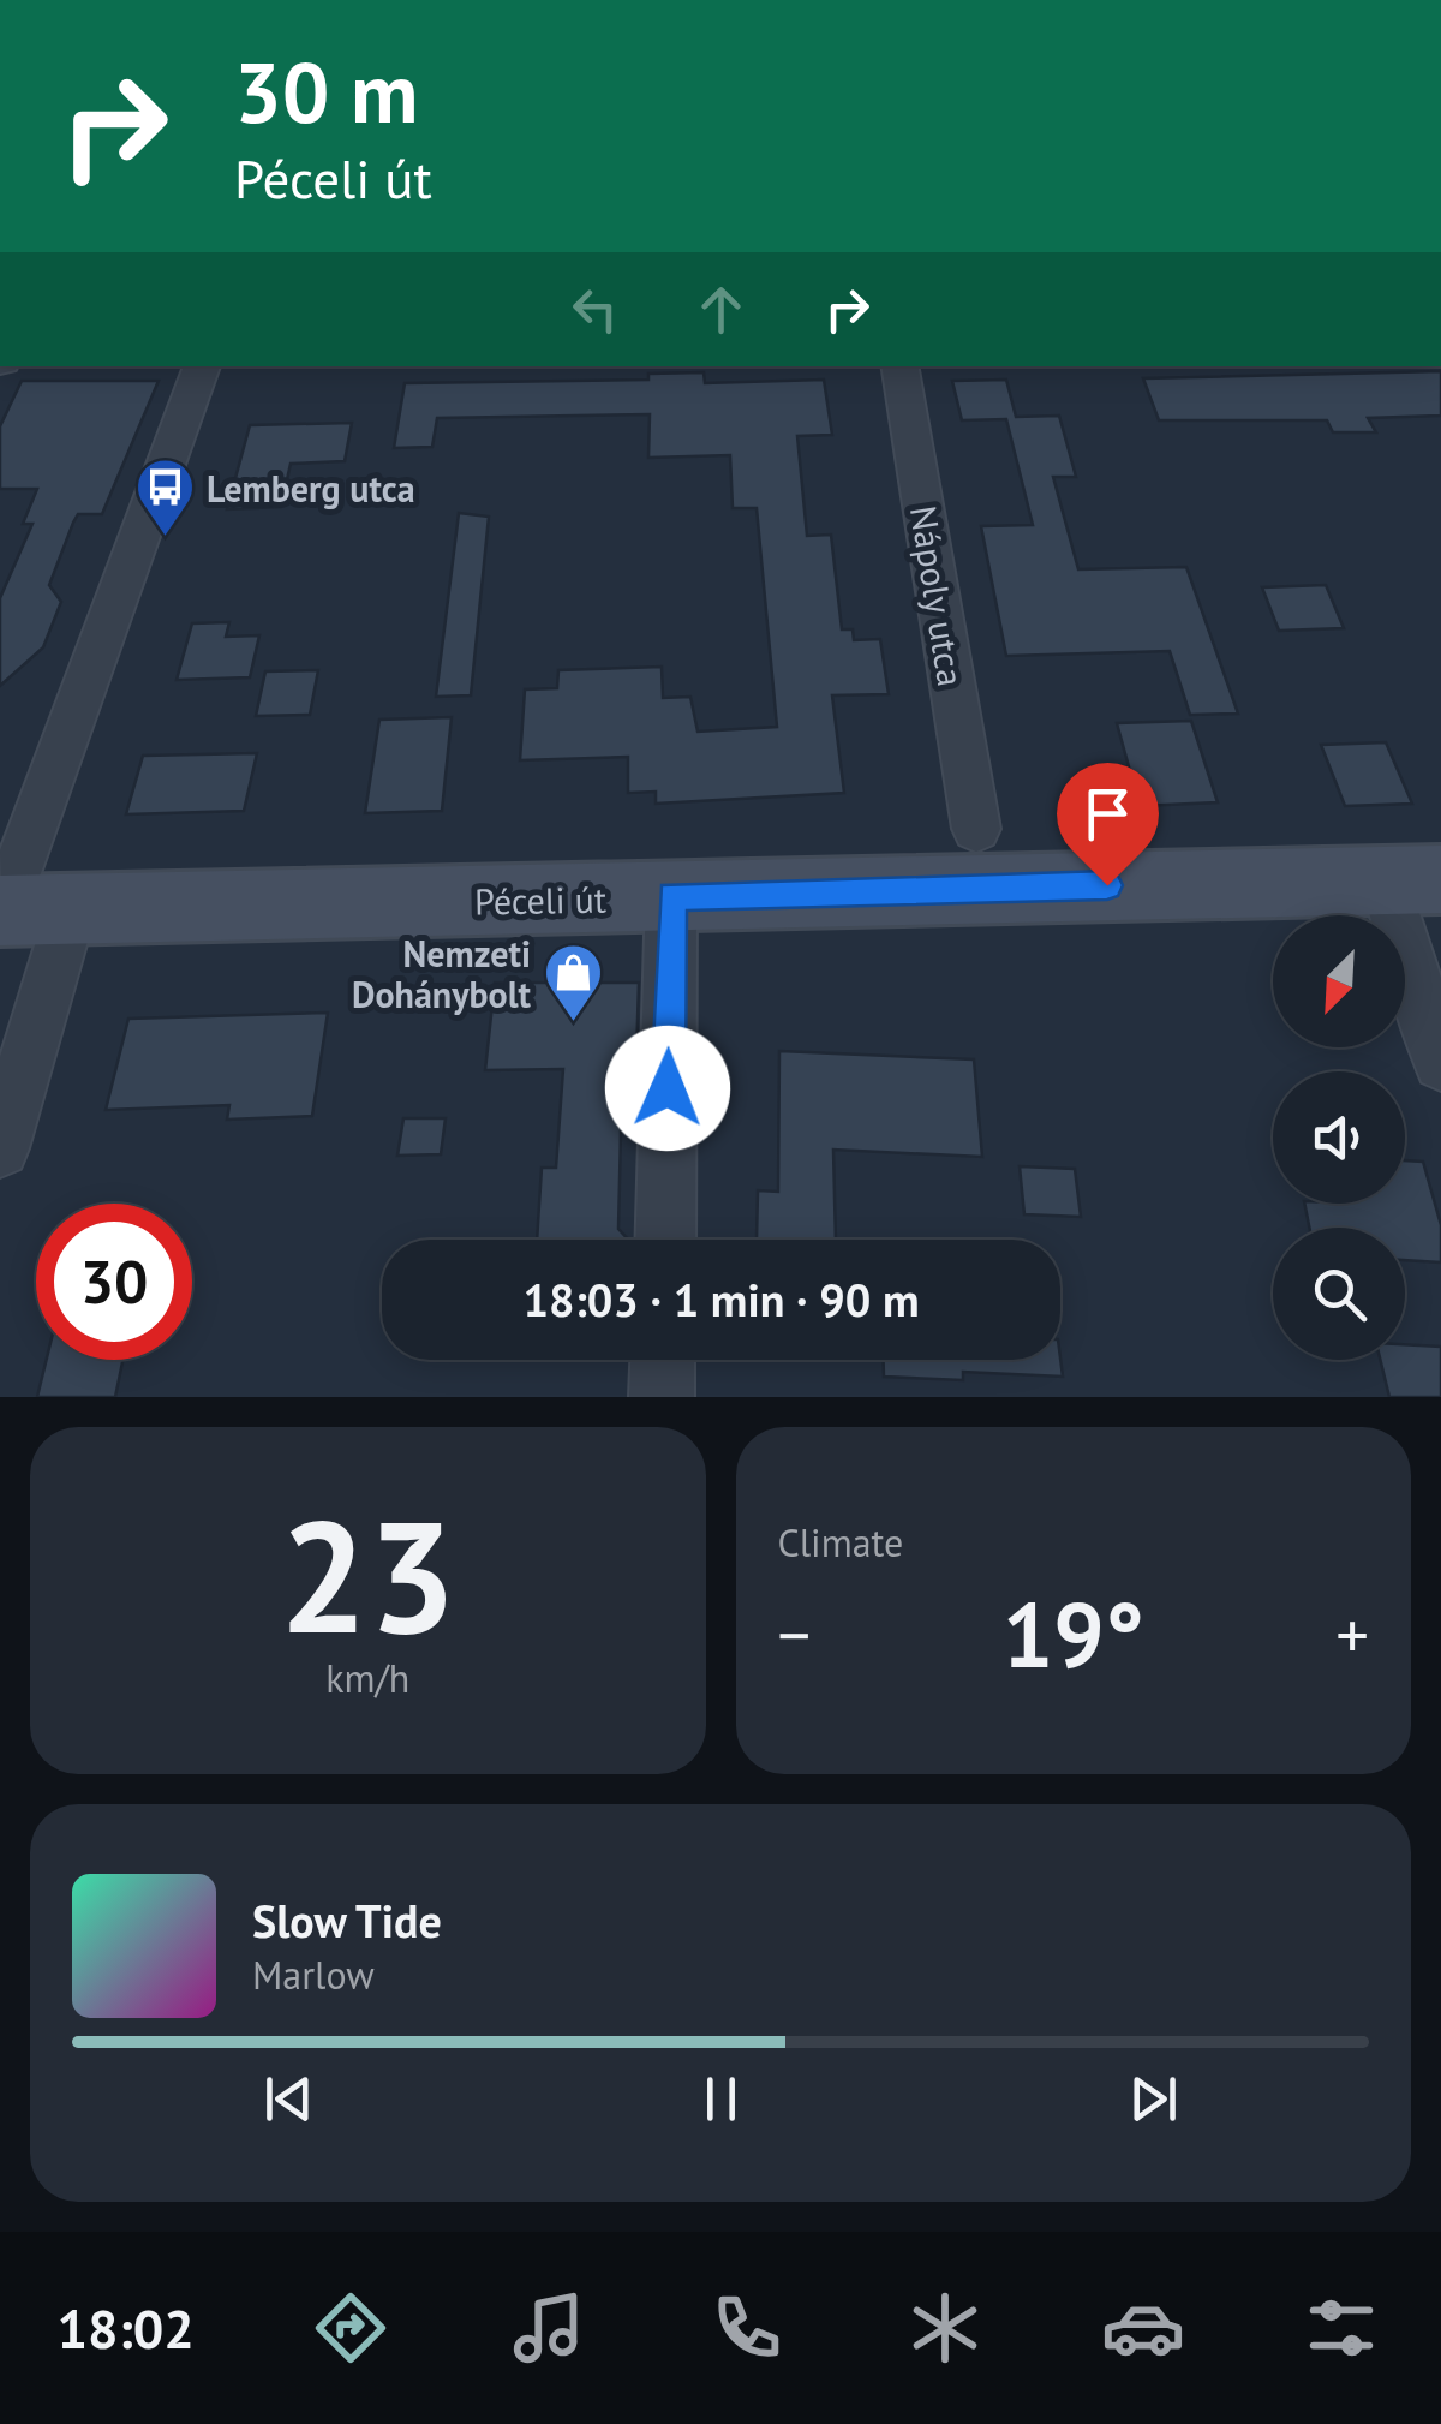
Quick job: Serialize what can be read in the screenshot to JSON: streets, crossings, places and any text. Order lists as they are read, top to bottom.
{
  "streets": {
    "main road": ["Péceli út"],
    "street": ["Nápoly utca"]
  },
  "places": {
    "bus stop": ["Lemberg utca"],
    "shop": ["Nemzeti Dohánybolt"]
  },
  "north": "bottom left",
  "page": {
    "turn": ["30 m", "Péceli út"],
    "limit": "30",
    "trip": "18:03 · 1 min · 90 m",
    "tile": [
      ["23", "km/h"],
      "Climate"
    ],
    "heat": ["−", "19°", "+"],
    "song": ["Slow Tide", "Marlow"],
    "tabs": "18:02"
  }
}
